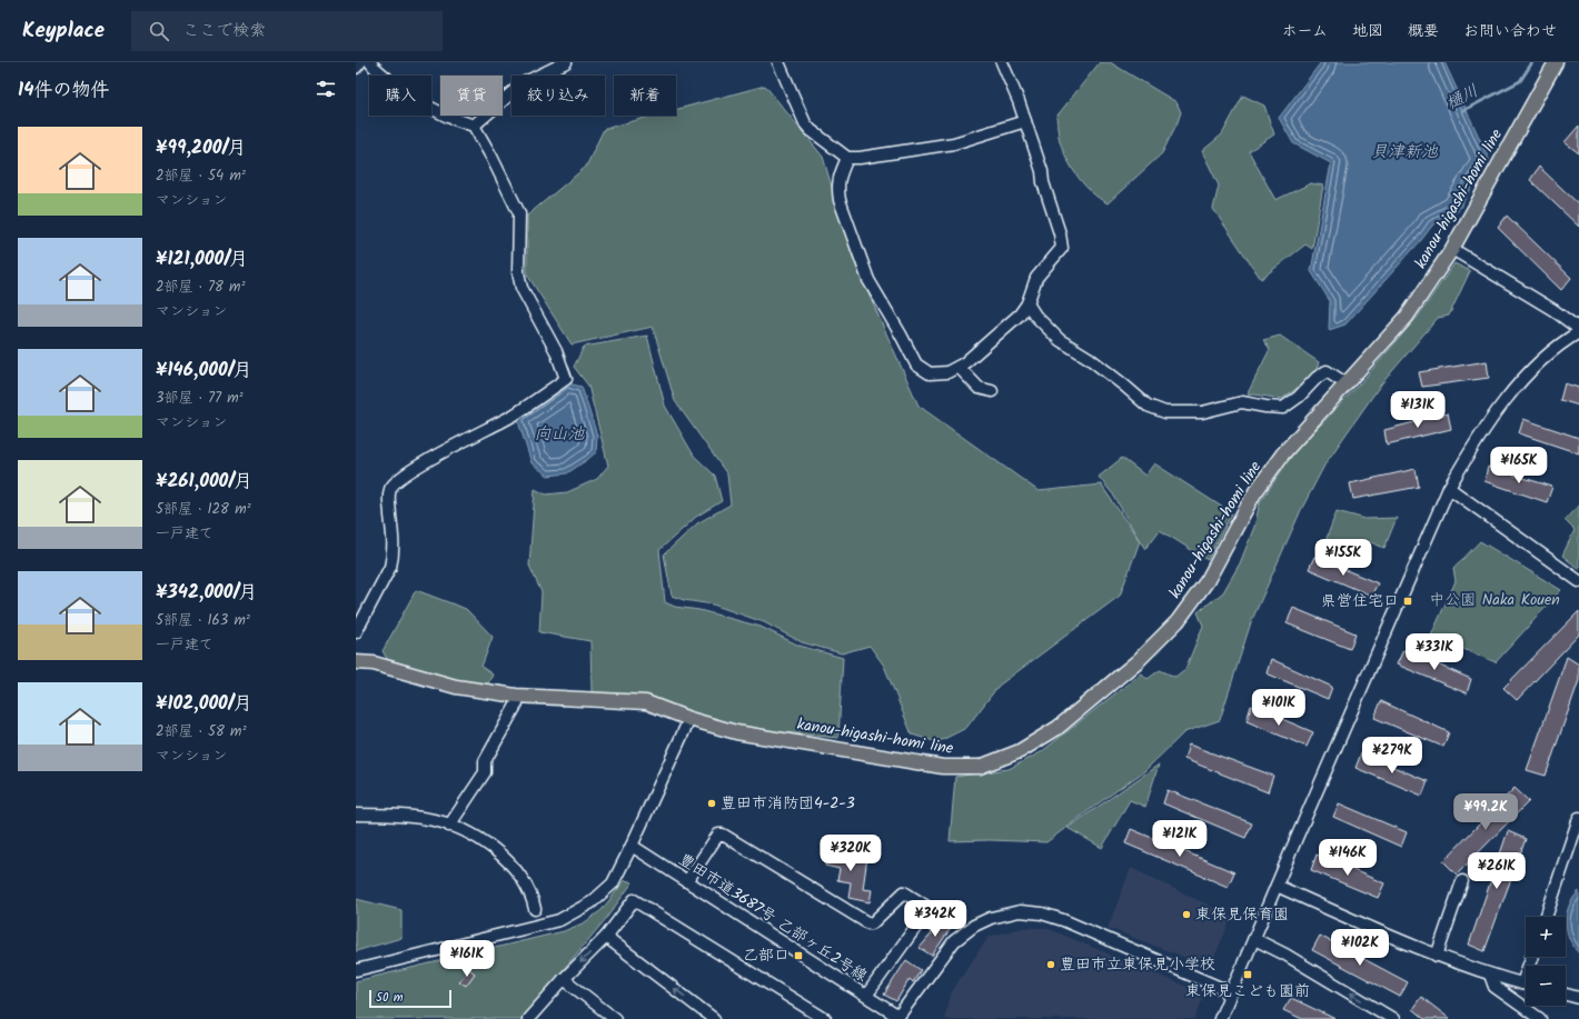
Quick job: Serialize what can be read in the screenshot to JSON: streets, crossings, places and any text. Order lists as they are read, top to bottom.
{
  "streets": {
    "main road": ["kanou-higashi-homi line"],
    "street": ["豊田市道3687号 乙部ヶ丘2号線"]
  },
  "water": ["樋川", "貝津新池", "向山池"],
  "parks": ["中公園 Naka Kouen"],
  "places": {
    "transit": ["県営住宅口", "乙部口", "東保見こども園前"],
    "other": ["豊田市消防団4-2-3", "東保見保育園", "豊田市立東保見小学校"]
  },
  "scale_bar": "50 m",
  "page": {
    "header": "Keyplace",
    "search": "ここで検索",
    "nav": [
      "ホーム",
      "地図",
      "概要",
      "お問い合わせ"
    ],
    "heading": "14件の物件",
    "chip": [
      "購入",
      "賃貸",
      "絞り込み",
      "新着"
    ],
    "list": [
      {
        "name": "¥99,200/月",
        "note": "2部屋 · 54 m² · マンション"
      },
      {
        "name": "¥121,000/月",
        "note": "2部屋 · 78 m² · マンション"
      },
      {
        "name": "¥146,000/月",
        "note": "3部屋 · 77 m² · マンション"
      },
      {
        "name": "¥261,000/月",
        "note": "5部屋 · 128 m² · 一戸建て"
      },
      {
        "name": "¥342,000/月",
        "note": "5部屋 · 163 m² · 一戸建て"
      },
      {
        "name": "¥102,000/月",
        "note": "2部屋 · 58 m² · マンション"
      }
    ],
    "price": [
      "¥131K",
      "¥165K",
      "¥155K",
      "¥331K",
      "¥101K",
      "¥279K",
      "¥99.2K",
      "¥121K",
      "¥320K",
      "¥146K",
      "¥261K",
      "¥342K",
      "¥102K",
      "¥161K"
    ],
    "map_buttons": ["+", "−"],
    "scale": "50 m"
  }
}
